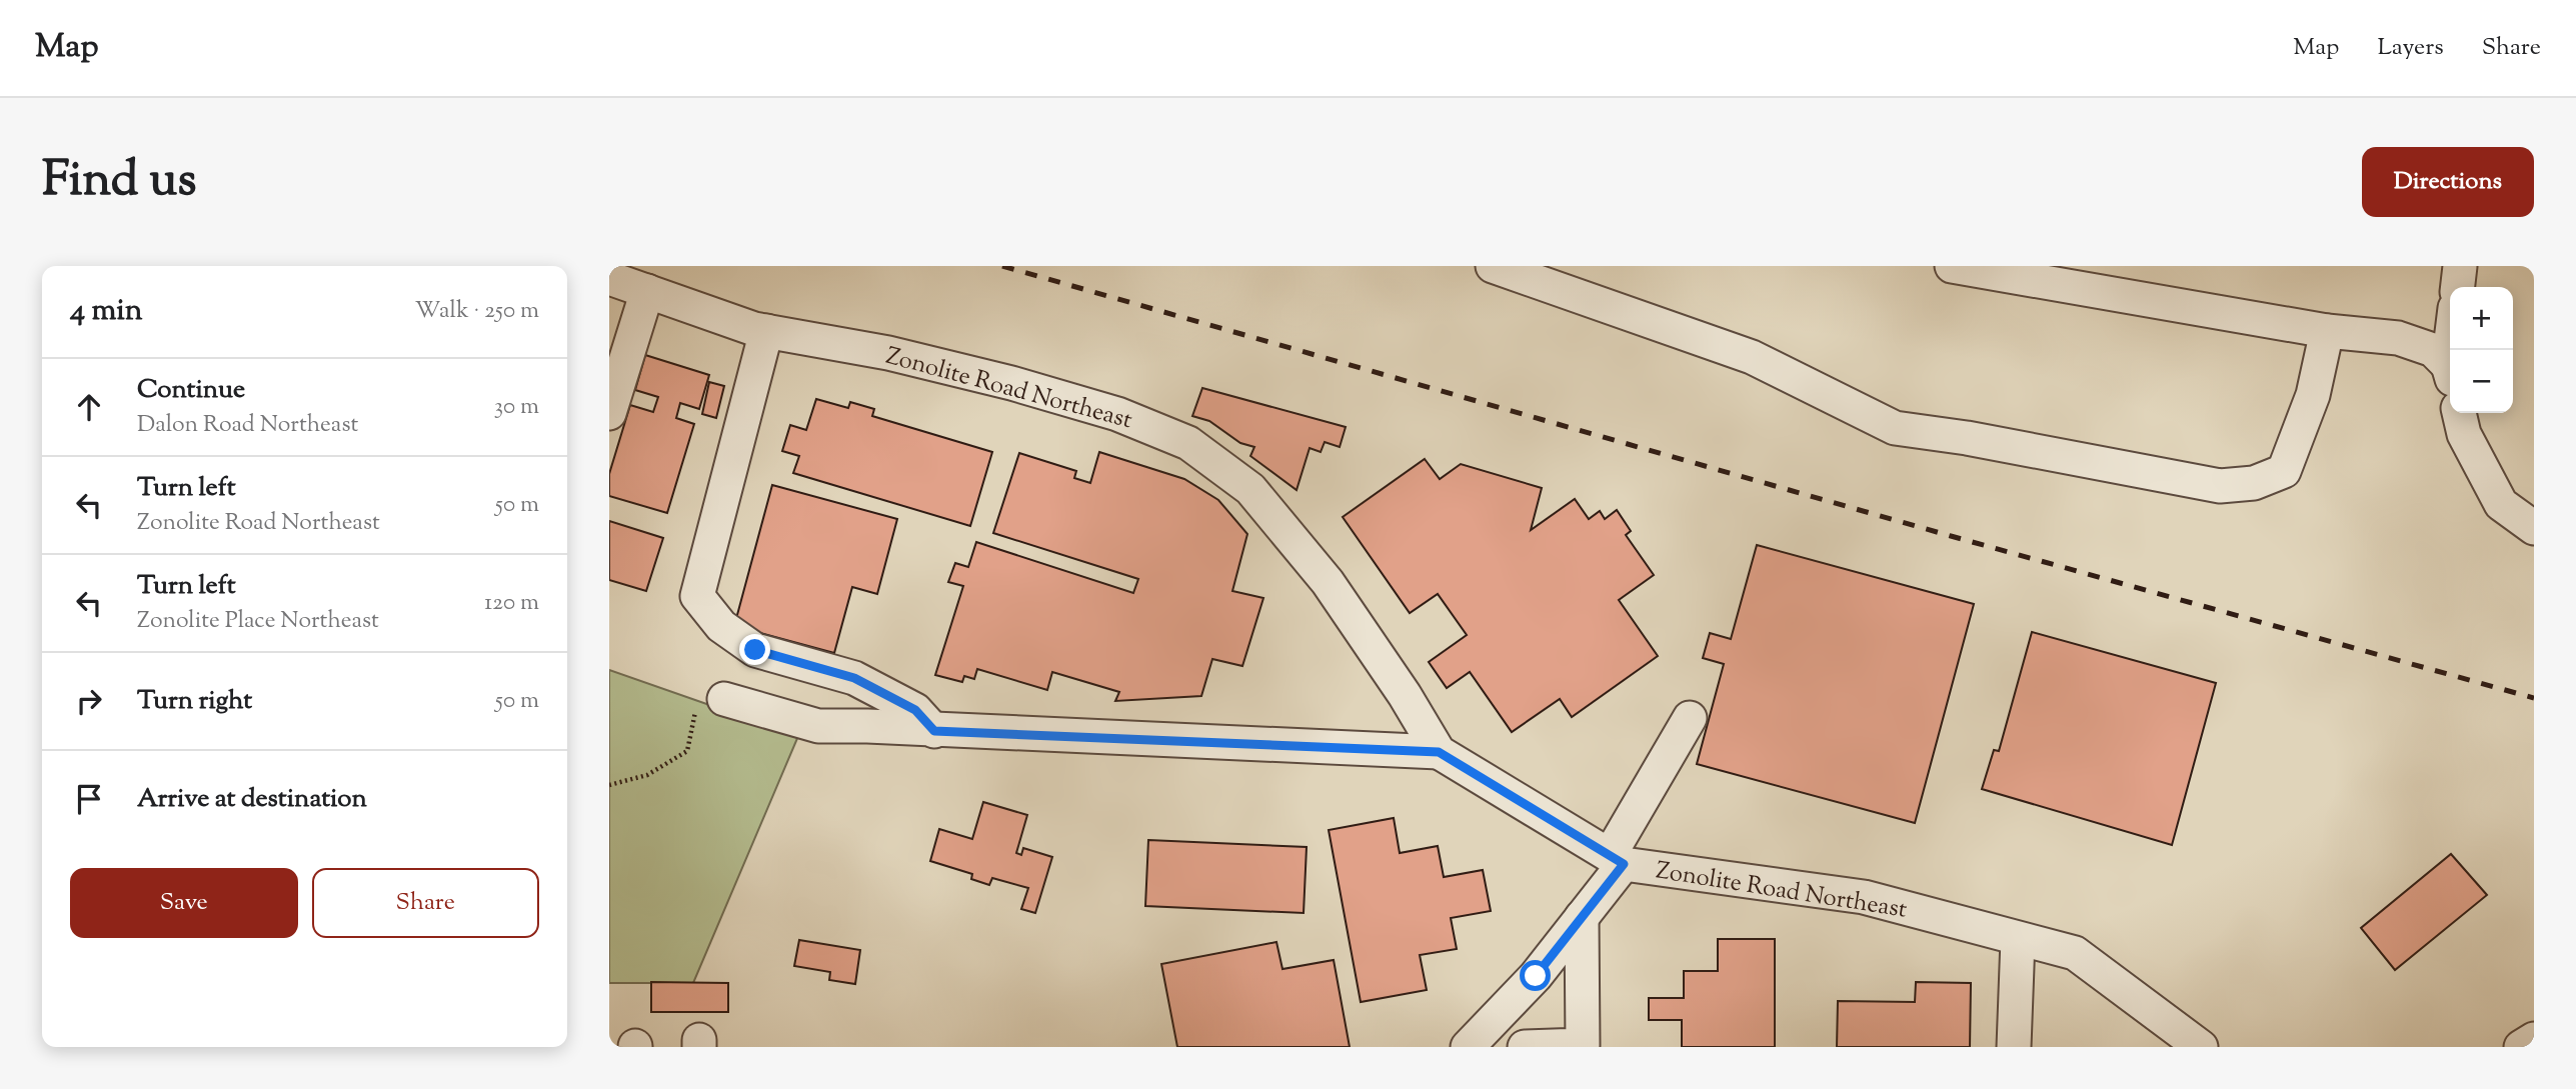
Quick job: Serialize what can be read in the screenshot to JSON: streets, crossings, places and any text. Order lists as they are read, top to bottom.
{
  "streets": {
    "street": ["Zonolite Road Northeast"]
  },
  "page": {
    "header": "Map",
    "nav": ["Map", "Layers", "Share"],
    "title": "Find us",
    "buttons": [
      "Directions",
      ["Save", "Share"]
    ],
    "heading": ["4 min", "Walk · 250 m"],
    "map_buttons": ["+", "−"],
    "list": [
      ["Continue", "Dalon Road Northeast", "30 m"],
      ["Turn left", "Zonolite Road Northeast", "50 m"],
      ["Turn left", "Zonolite Place Northeast", "120 m"],
      ["Turn right", "50 m"],
      "Arrive at destination"
    ]
  }
}
